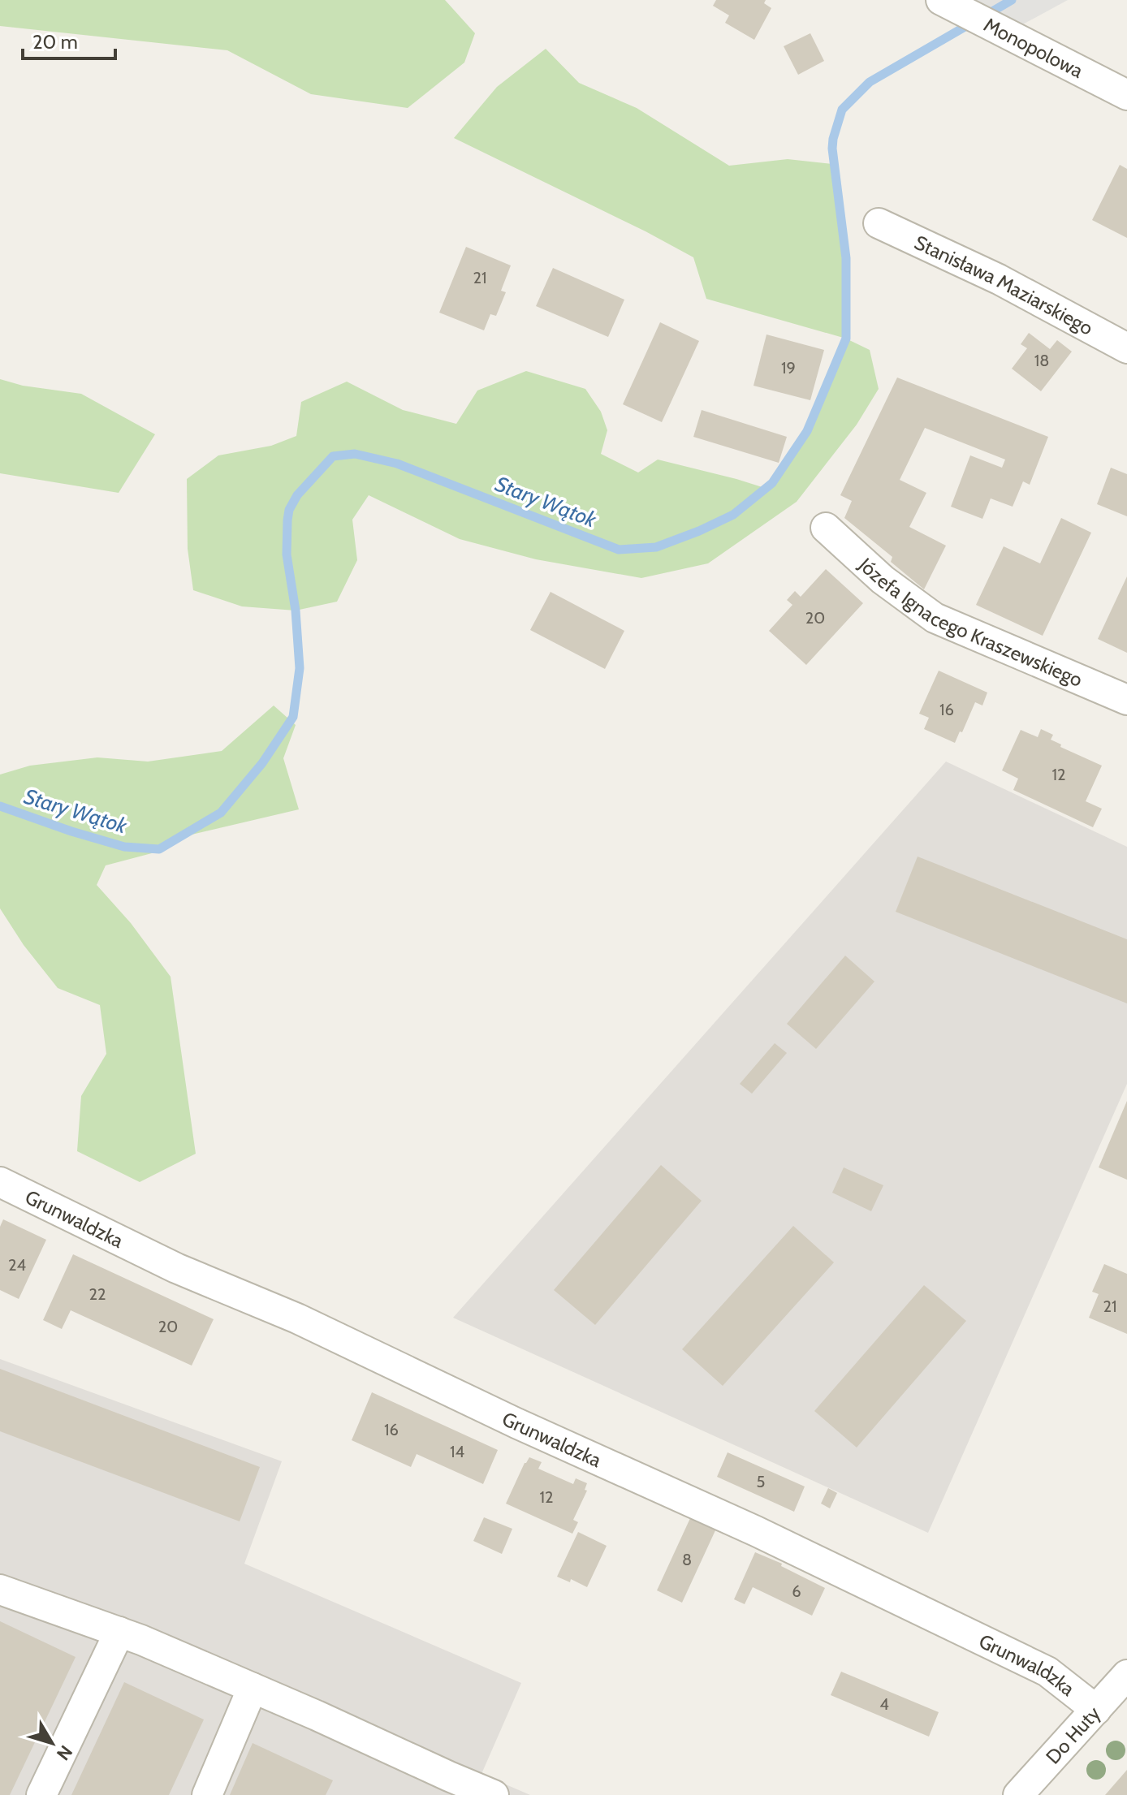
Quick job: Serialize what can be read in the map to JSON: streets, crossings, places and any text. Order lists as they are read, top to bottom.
{
  "streets": {
    "street": [
      "Monopolowa",
      "Stanisława Maziarskiego",
      "Józefa Ignacego Kraszewskiego",
      "Grunwaldzka",
      "Do Huty"
    ]
  },
  "crossings": [
    ["Grunwaldzka", "Do Huty"]
  ],
  "water": ["Stary Wątok"],
  "house_numbers": [
    "21",
    "18",
    "19",
    "20",
    "16",
    "12",
    "24",
    "22",
    "21",
    "20",
    "16",
    "14",
    "5",
    "12",
    "8",
    "6",
    "4"
  ],
  "scale_bar": "20 m",
  "north": "bottom right"
}
